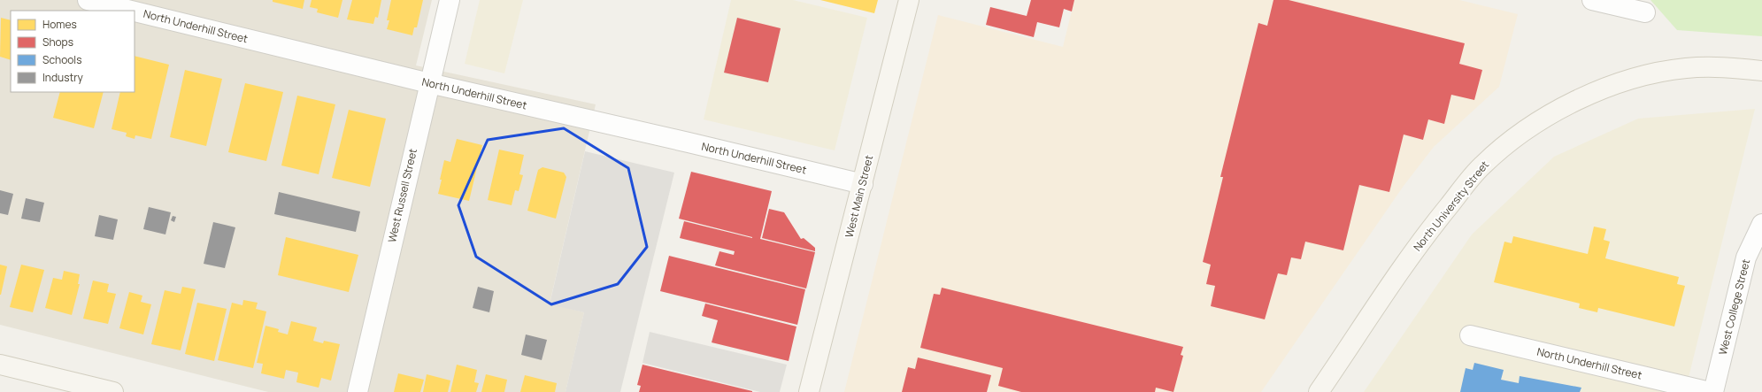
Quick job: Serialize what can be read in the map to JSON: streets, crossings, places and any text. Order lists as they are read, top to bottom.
{
  "streets": {
    "main road": ["West Main Street", "North University Street"],
    "street": ["North Underhill Street", "West Russell Street", "West College Street"]
  },
  "crossings": [
    ["North Underhill Street", "West Russell Street"],
    ["North Underhill Street", "West Main Street"]
  ],
  "legend": [
    "Homes",
    "Shops",
    "Schools",
    "Industry"
  ]
}
